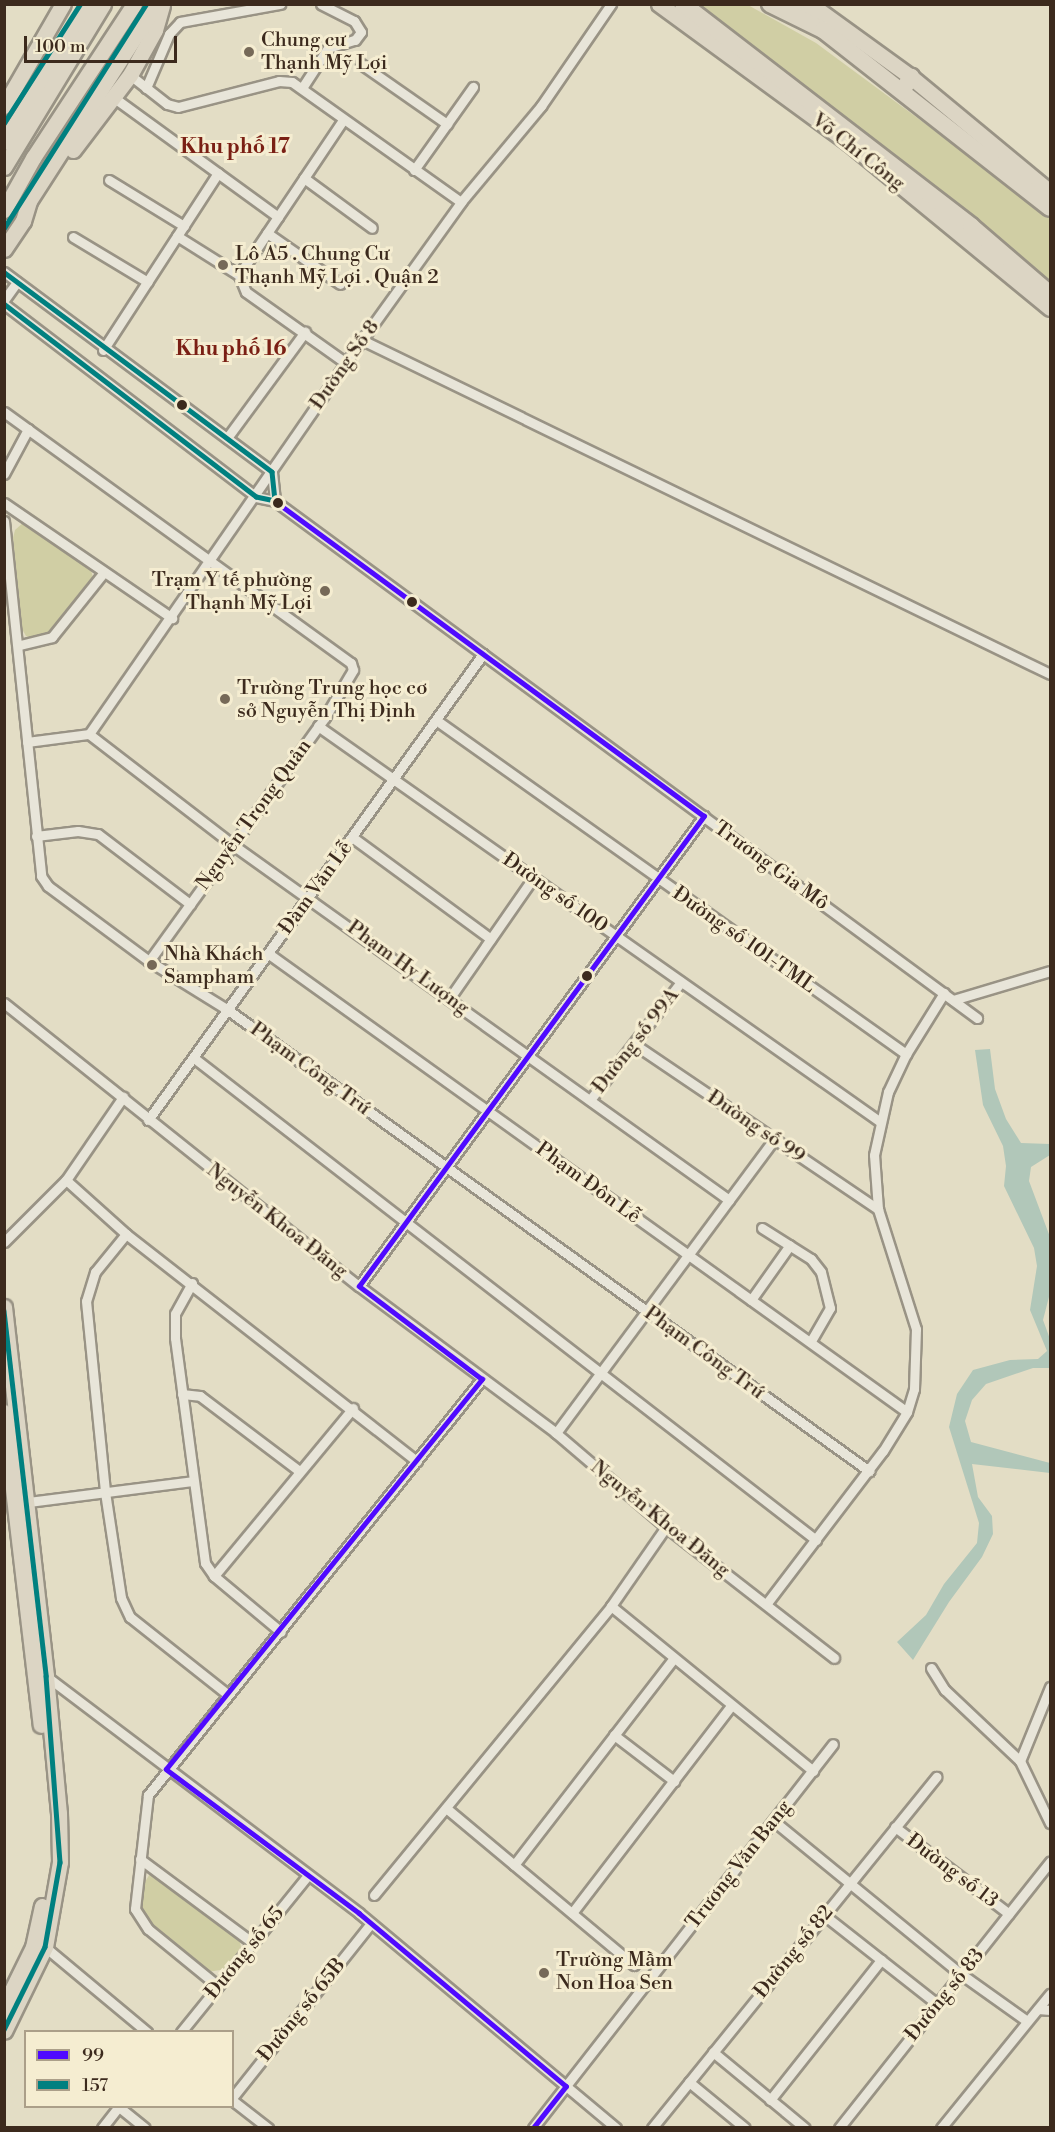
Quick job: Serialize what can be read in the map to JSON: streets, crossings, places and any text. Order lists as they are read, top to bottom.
{
  "streets": {
    "highway": ["Võ Chí Công"],
    "street": [
      "Đường Số 8",
      "Nguyễn Trọng Quản",
      "Trương Gia Mô",
      "Đàm Văn Lễ",
      "Đường số 100",
      "Đường số 101-TML",
      "Phạm Hy Lượng",
      "Đường số 99A",
      "Phạm Công Trứ",
      "Đường số 99",
      "Phạm Đôn Lễ",
      "Nguyễn Khoa Đăng",
      "Trương Văn Bang",
      "Đường số 13",
      "Đường số 82",
      "Đương số 65",
      "Đường số 83",
      "Đường số 65B"
    ]
  },
  "crossings": [
    ["Đường Số 8", "Nguyễn Trọng Quản"],
    ["Đường Số 8", "Trương Gia Mô"],
    ["Đường Số 8", "Phạm Hy Lượng"],
    ["Nguyễn Trọng Quản", "Đường số 100"],
    ["Nguyễn Trọng Quản", "Phạm Hy Lượng"],
    ["Nguyễn Trọng Quản", "Phạm Công Trứ"],
    ["Trương Gia Mô", "Đàm Văn Lễ"],
    ["Đàm Văn Lễ", "Đường số 100"],
    ["Đàm Văn Lễ", "Đường số 101-TML"],
    ["Đàm Văn Lễ", "Phạm Hy Lượng"],
    ["Đàm Văn Lễ", "Phạm Công Trứ"],
    ["Đàm Văn Lễ", "Phạm Đôn Lễ"],
    ["Đàm Văn Lễ", "Nguyễn Khoa Đăng"],
    ["Đường số 100", "Đường số 99A"],
    ["Phạm Hy Lượng", "Đường số 99A"],
    ["Đường số 99A", "Đường số 99"],
    ["Đường số 13", "Đường số 82"],
    ["Đường số 13", "Đường số 83"]
  ],
  "districts": ["Khu phố 17", "Khu phố 16"],
  "places": [
    "Chung cư Thạnh Mỹ Lợi",
    "Lô A5 . Chung Cư Thạnh Mỹ Lợi . Quận 2",
    "Trạm Y tế phường Thạnh Mỹ Lợi",
    "Trường Trung học cơ sở Nguyễn Thị Định",
    "Nhà Khách Sampham",
    "Trường Mầm Non Hoa Sen"
  ],
  "lines": ["transit line 157", "transit line 99"],
  "legend": ["99", "157"],
  "scale_bar": "100 m"
}
